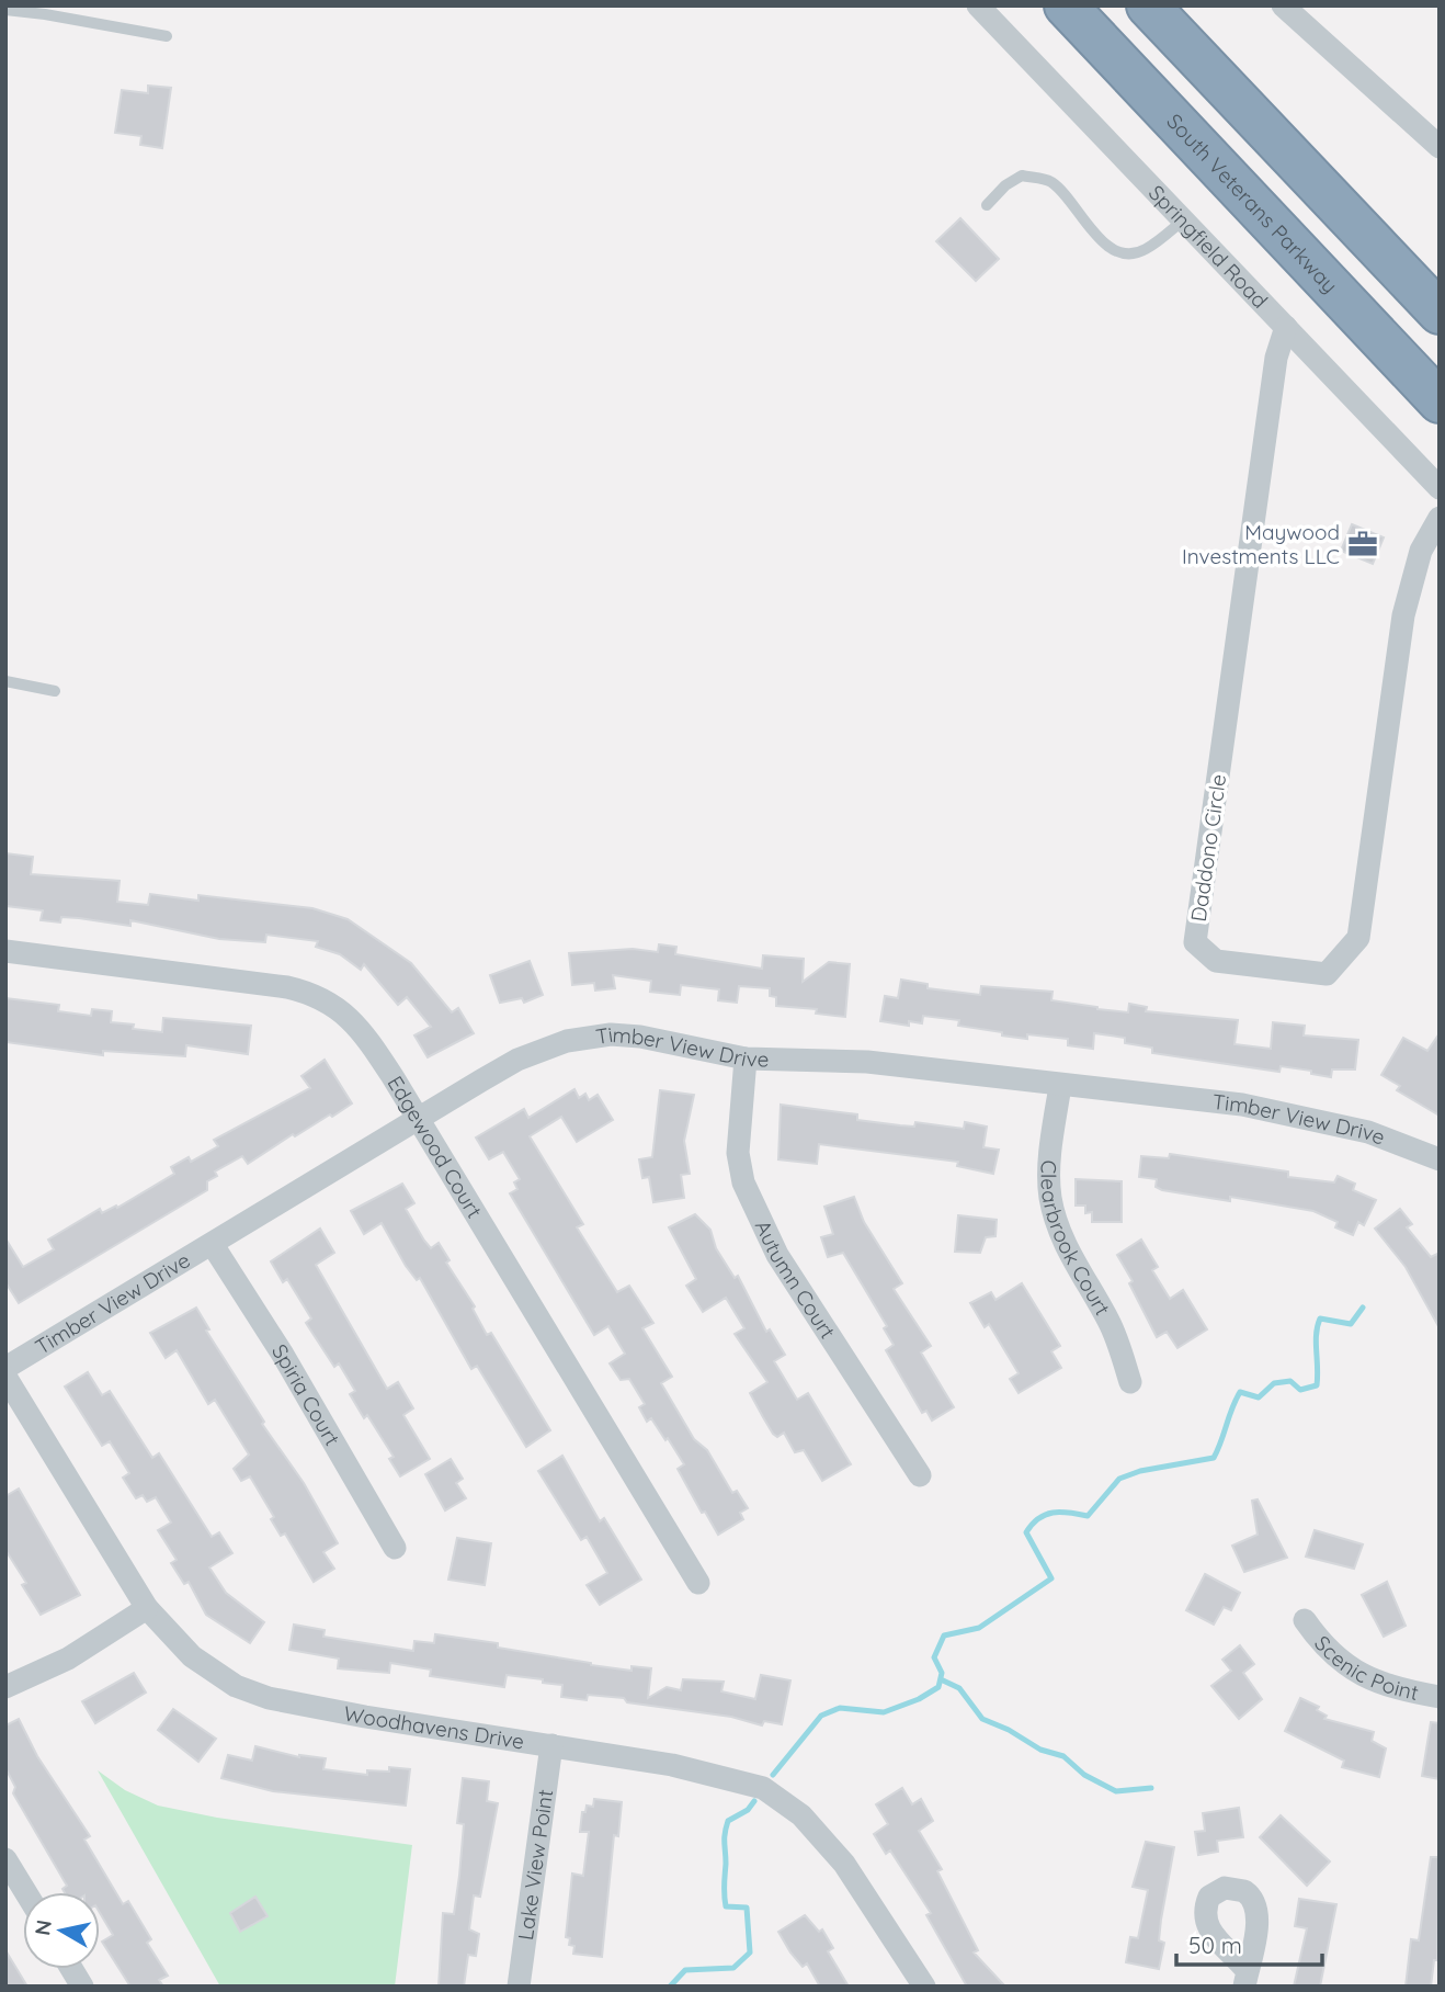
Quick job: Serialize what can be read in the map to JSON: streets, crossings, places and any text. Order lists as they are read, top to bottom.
{
  "streets": {
    "highway": ["South Veterans Parkway"],
    "street": [
      "Springfield Road",
      "Daddono Circle",
      "Timber View Drive",
      "Edgewood Court",
      "Clearbrook Court",
      "Autumn Court",
      "Spiria Court",
      "Scenic Point",
      "Woodhavens Drive",
      "Lake View Point"
    ]
  },
  "crossings": [
    ["Springfield Road", "Daddono Circle"],
    ["Timber View Drive", "Edgewood Court"],
    ["Timber View Drive", "Clearbrook Court"],
    ["Timber View Drive", "Autumn Court"],
    ["Timber View Drive", "Spiria Court"],
    ["Woodhavens Drive", "Lake View Point"]
  ],
  "places": {
    "office": ["Maywood Investments LLC"]
  },
  "scale_bar": "50 m",
  "north": "left"
}
